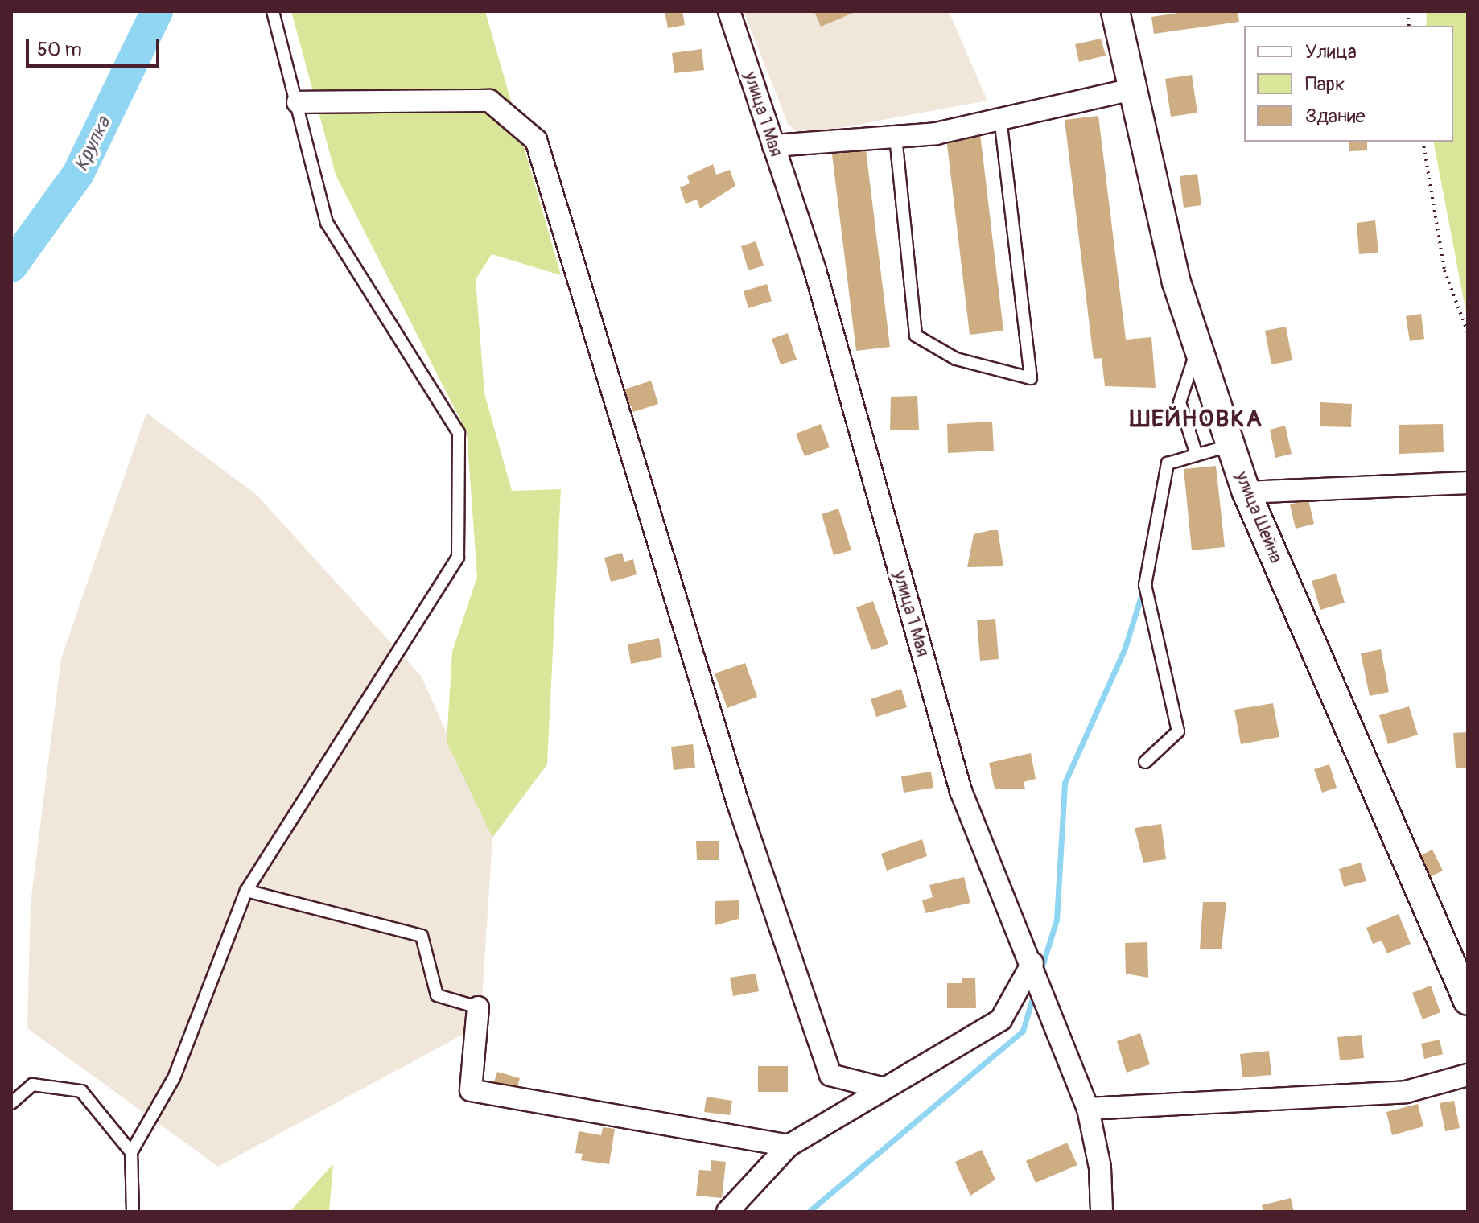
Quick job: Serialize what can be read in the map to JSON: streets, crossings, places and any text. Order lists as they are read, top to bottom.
{
  "streets": {
    "street": ["улица 1 Мая", "улица Шейна"]
  },
  "districts": ["ШЕЙНОВКА"],
  "water": ["Крупка"],
  "legend": ["Улица", "Парк", "Здание"],
  "scale_bar": "50 m"
}
